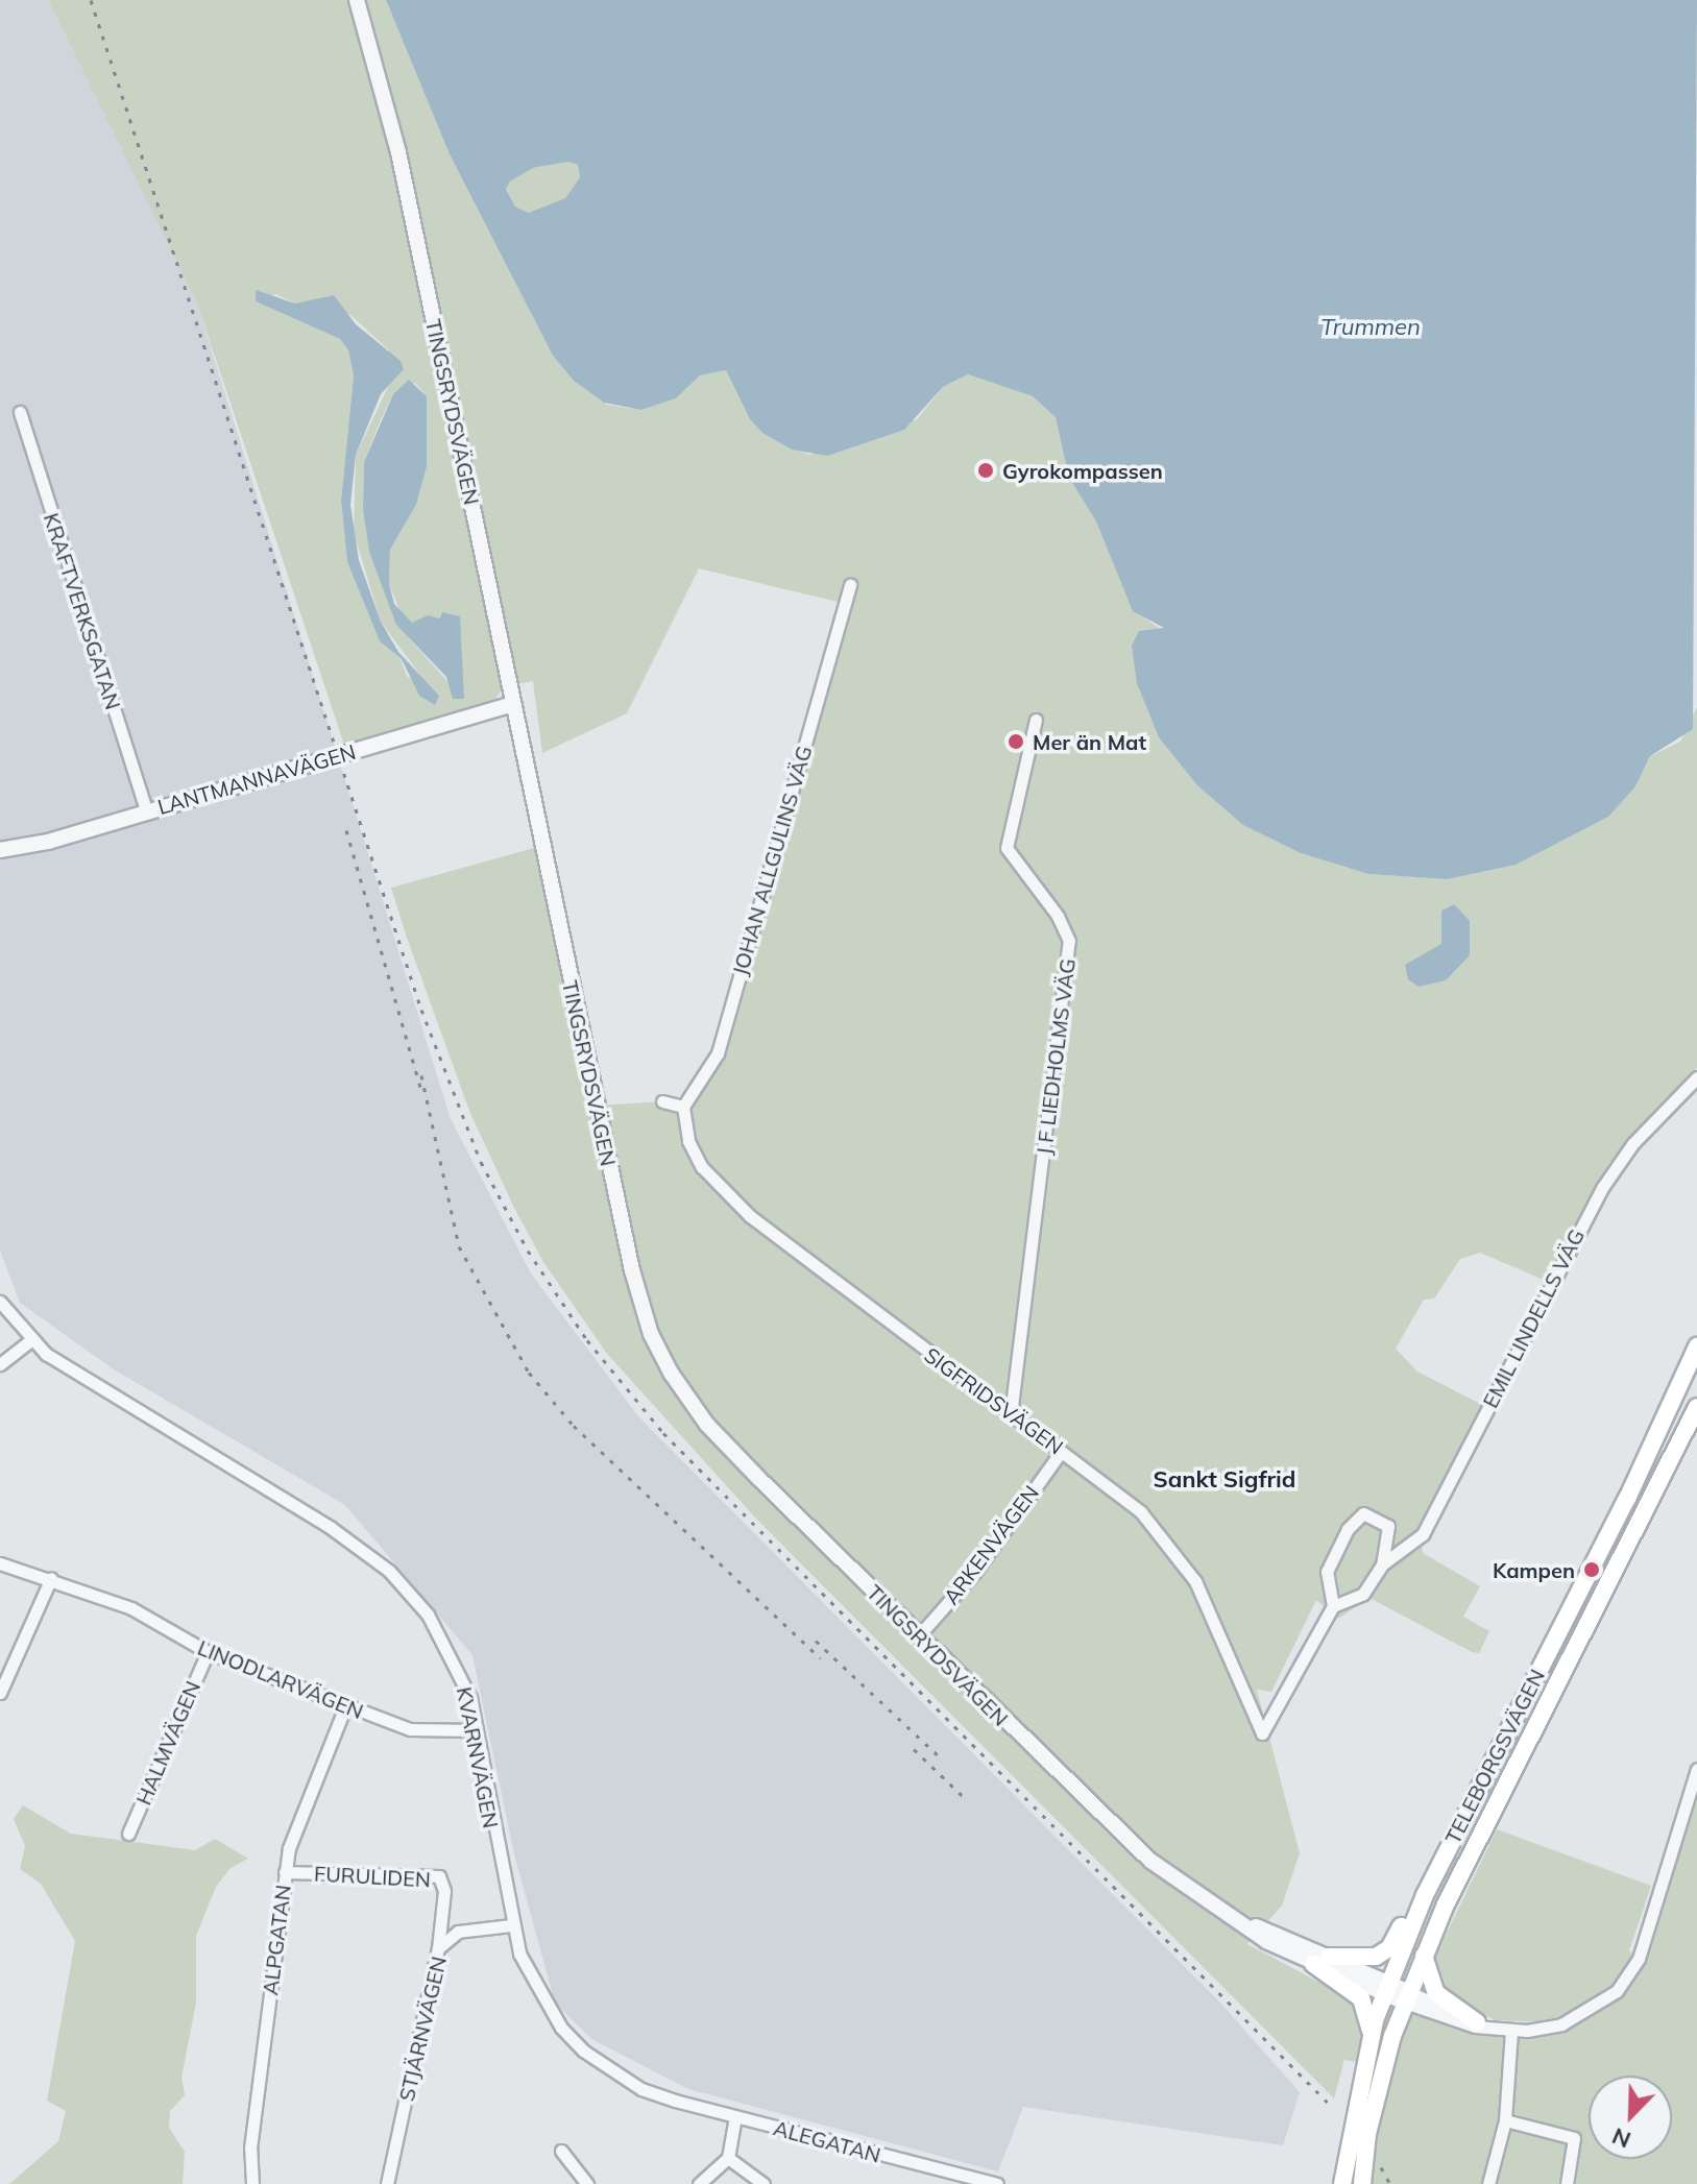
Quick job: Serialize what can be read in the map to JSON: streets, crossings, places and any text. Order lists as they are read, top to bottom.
{
  "streets": {
    "main road": ["TELEBORGSVÄGEN"],
    "street": [
      "TINGSRYDSVÄGEN",
      "KRAFTVERKSGATAN",
      "LANTMANNAVÄGEN",
      "JOHAN ALLGULINS VÄG",
      "J F LIEDHOLMS VÄG",
      "EMIL LINDELLS VÄG",
      "SIGFRIDSVÄGEN",
      "ARKENVÄGEN",
      "LINODLARVÄGEN",
      "HALMVÄGEN",
      "KVARNVÄGEN",
      "FURULIDEN",
      "ALPGATAN",
      "STJÄRNVÄGEN",
      "ALEGATAN"
    ]
  },
  "crossings": [
    ["TINGSRYDSVÄGEN", "LANTMANNAVÄGEN"],
    ["TINGSRYDSVÄGEN", "ARKENVÄGEN"],
    ["TINGSRYDSVÄGEN", "TELEBORGSVÄGEN"],
    ["KRAFTVERKSGATAN", "LANTMANNAVÄGEN"],
    ["JOHAN ALLGULINS VÄG", "SIGFRIDSVÄGEN"],
    ["J F LIEDHOLMS VÄG", "SIGFRIDSVÄGEN"],
    ["EMIL LINDELLS VÄG", "SIGFRIDSVÄGEN"],
    ["SIGFRIDSVÄGEN", "ARKENVÄGEN"],
    ["LINODLARVÄGEN", "HALMVÄGEN"],
    ["LINODLARVÄGEN", "KVARNVÄGEN"],
    ["LINODLARVÄGEN", "ALPGATAN"],
    ["KVARNVÄGEN", "STJÄRNVÄGEN"],
    ["KVARNVÄGEN", "ALEGATAN"],
    ["FURULIDEN", "ALPGATAN"],
    ["FURULIDEN", "STJÄRNVÄGEN"]
  ],
  "districts": ["Sankt Sigfrid"],
  "water": ["Trummen"],
  "places": ["Gyrokompassen", "Mer än Mat", "Kampen"],
  "north": "bottom left"
}
